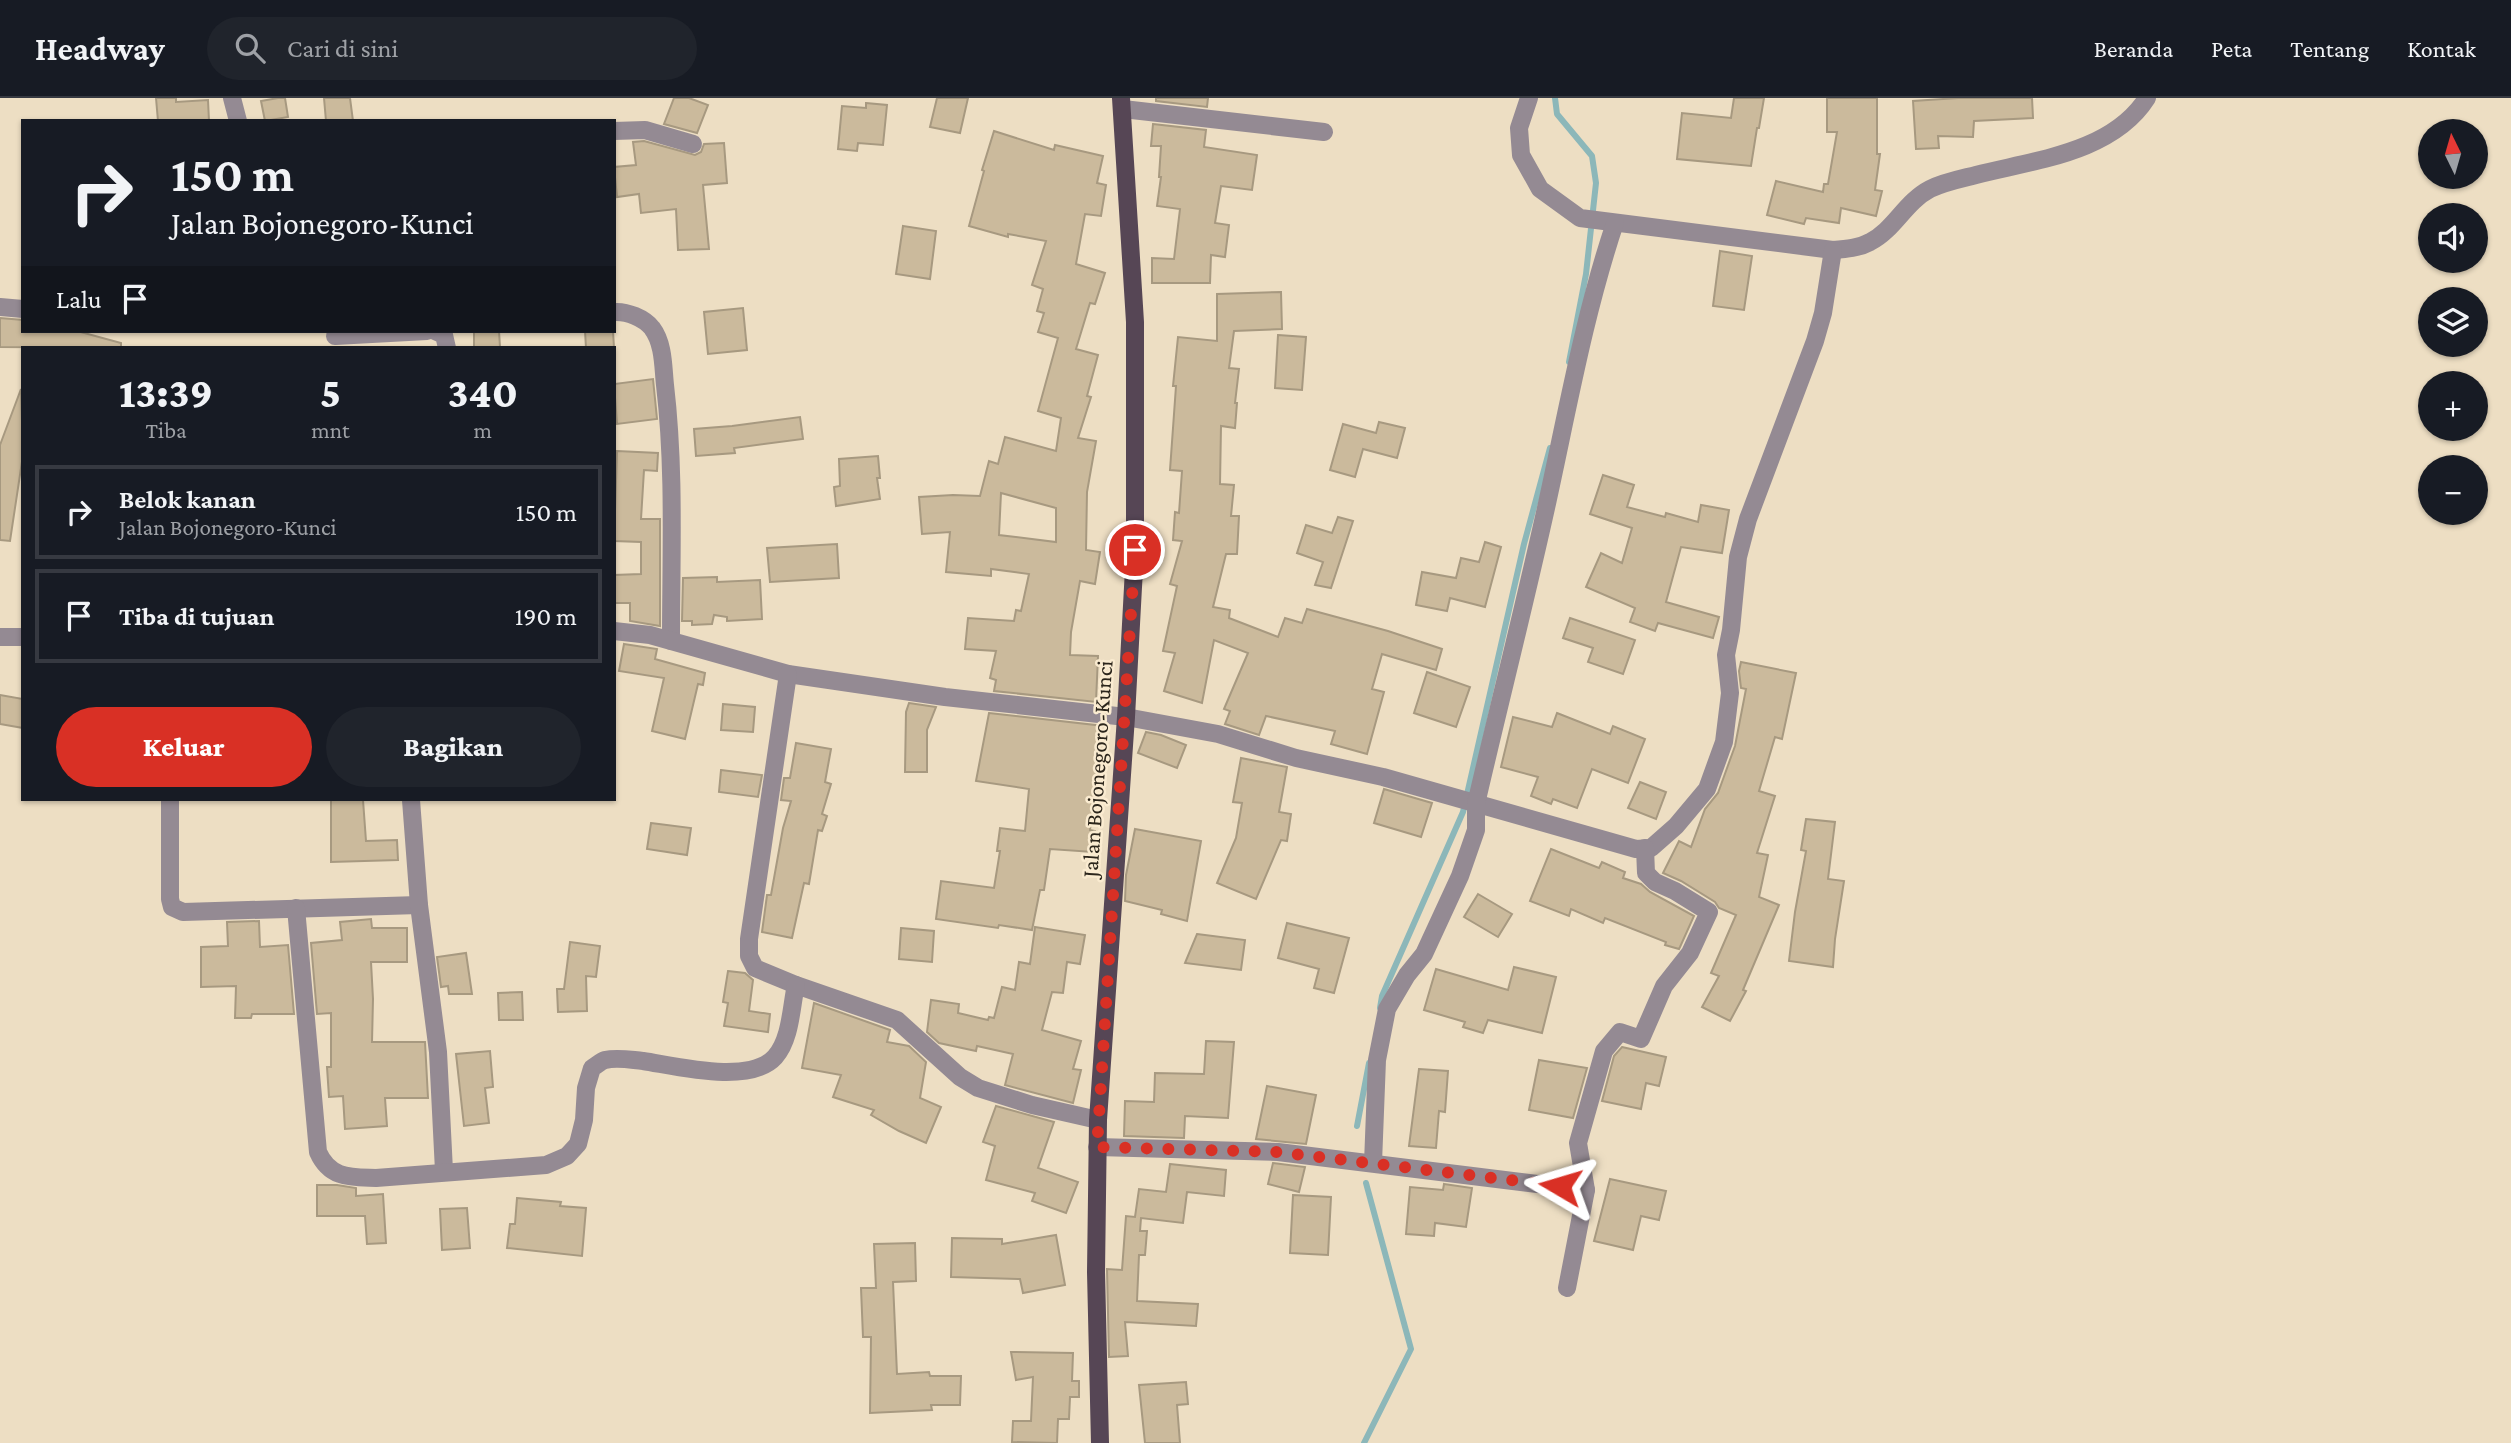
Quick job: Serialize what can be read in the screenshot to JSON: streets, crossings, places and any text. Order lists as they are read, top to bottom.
{
  "streets": {
    "main road": ["Jalan Bojonegoro-Kunci"]
  },
  "north": "top",
  "page": {
    "header": "Headway",
    "search": "Cari di sini",
    "nav": [
      "Beranda",
      "Peta",
      "Tentang",
      "Kontak"
    ],
    "map_buttons": ["+", "−"],
    "turn": ["150 m", "Jalan Bojonegoro-Kunci"],
    "then": "Lalu",
    "eta": [
      "13:39",
      "Tiba",
      "5",
      "mnt",
      "340",
      "m"
    ],
    "list": [
      {
        "name": "Belok kanan",
        "note": "Jalan Bojonegoro-Kunci",
        "value": "150 m"
      },
      {
        "name": "Tiba di tujuan",
        "value": "190 m"
      }
    ],
    "buttons": ["Keluar", "Bagikan"]
  }
}
